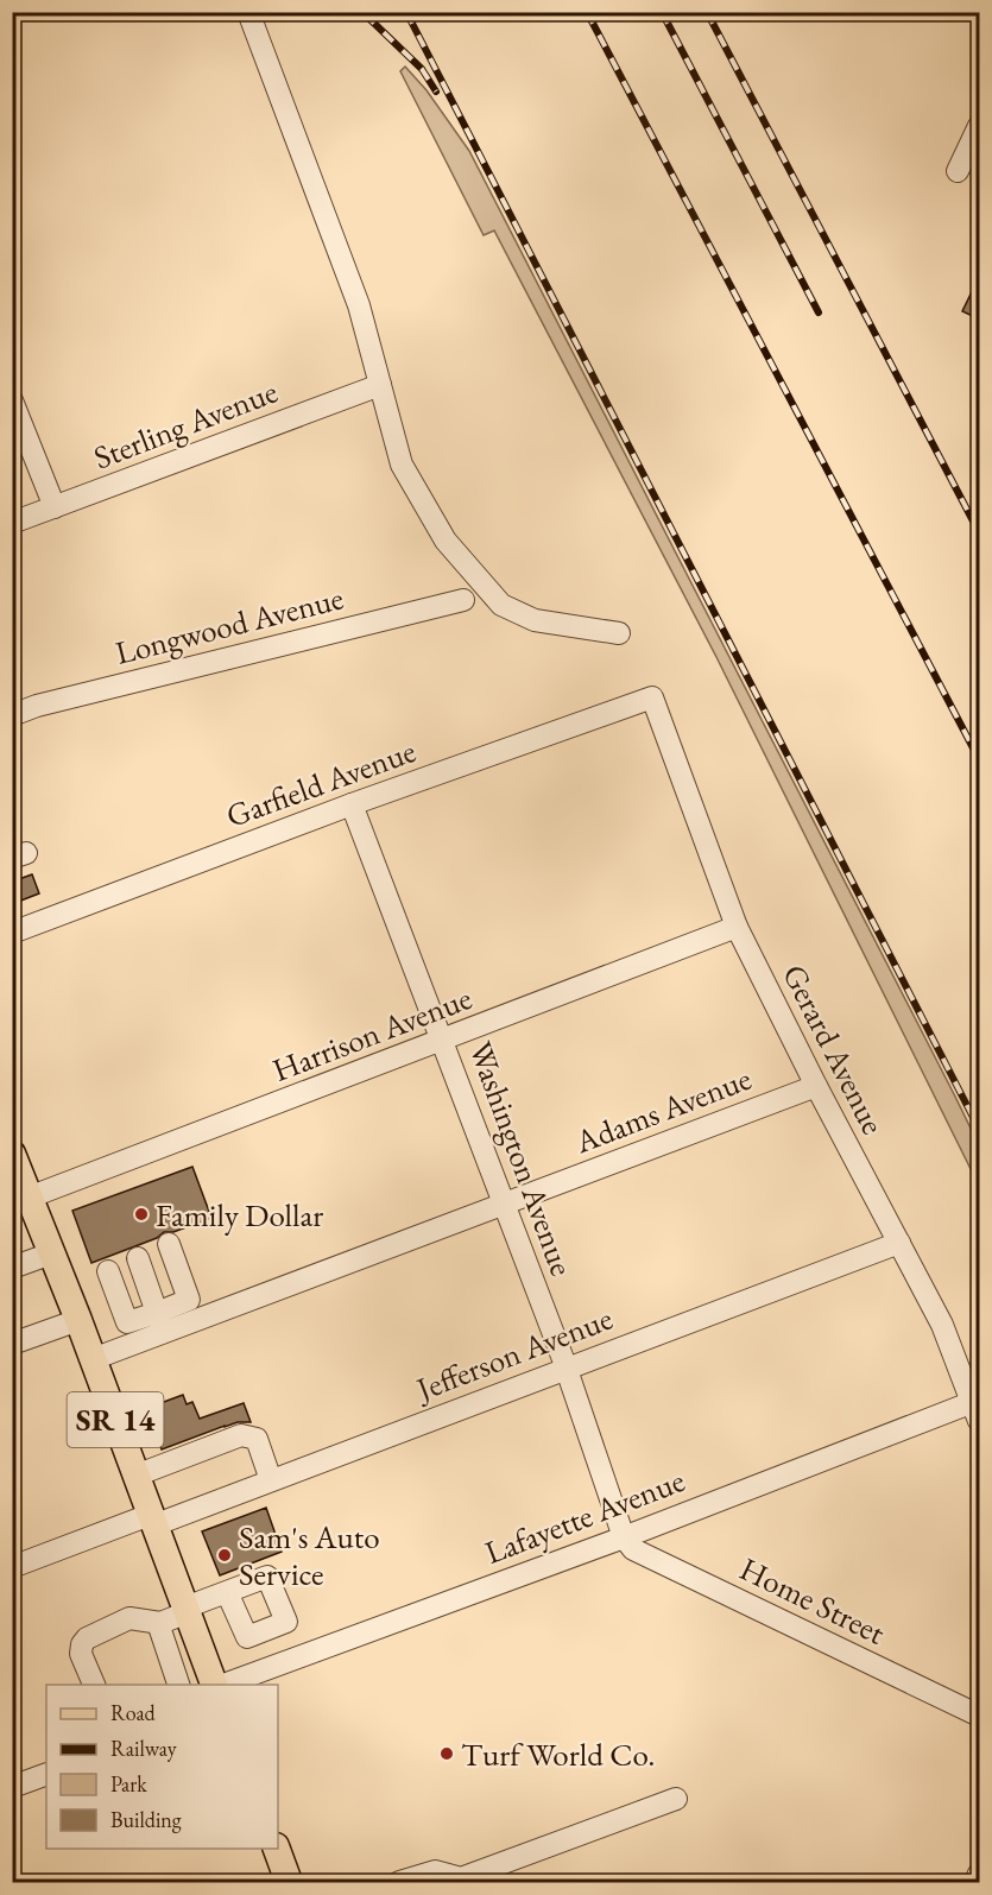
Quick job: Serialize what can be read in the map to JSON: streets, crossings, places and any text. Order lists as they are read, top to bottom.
{
  "streets": {
    "main road": ["SR 14"],
    "street": [
      "Sterling Avenue",
      "Longwood Avenue",
      "Garfield Avenue",
      "Harrison Avenue",
      "Gerard Avenue",
      "Adams Avenue",
      "Washington Avenue",
      "Jefferson Avenue",
      "Lafayette Avenue",
      "Home Street"
    ]
  },
  "crossings": [
    ["Garfield Avenue", "Gerard Avenue"],
    ["Garfield Avenue", "Washington Avenue"],
    ["Harrison Avenue", "Gerard Avenue"],
    ["Harrison Avenue", "Washington Avenue"],
    ["Harrison Avenue", "SR 14"],
    ["Gerard Avenue", "Adams Avenue"],
    ["Gerard Avenue", "Jefferson Avenue"],
    ["Gerard Avenue", "Lafayette Avenue"],
    ["Adams Avenue", "Washington Avenue"],
    ["Adams Avenue", "SR 14"],
    ["Washington Avenue", "Jefferson Avenue"],
    ["Washington Avenue", "Lafayette Avenue"],
    ["Washington Avenue", "Home Street"],
    ["Jefferson Avenue", "SR 14"],
    ["Lafayette Avenue", "Home Street"]
  ],
  "places": ["Family Dollar", "Sam's Auto Service", "Turf World Co."],
  "legend": [
    "Road",
    "Railway",
    "Park",
    "Building"
  ]
}
